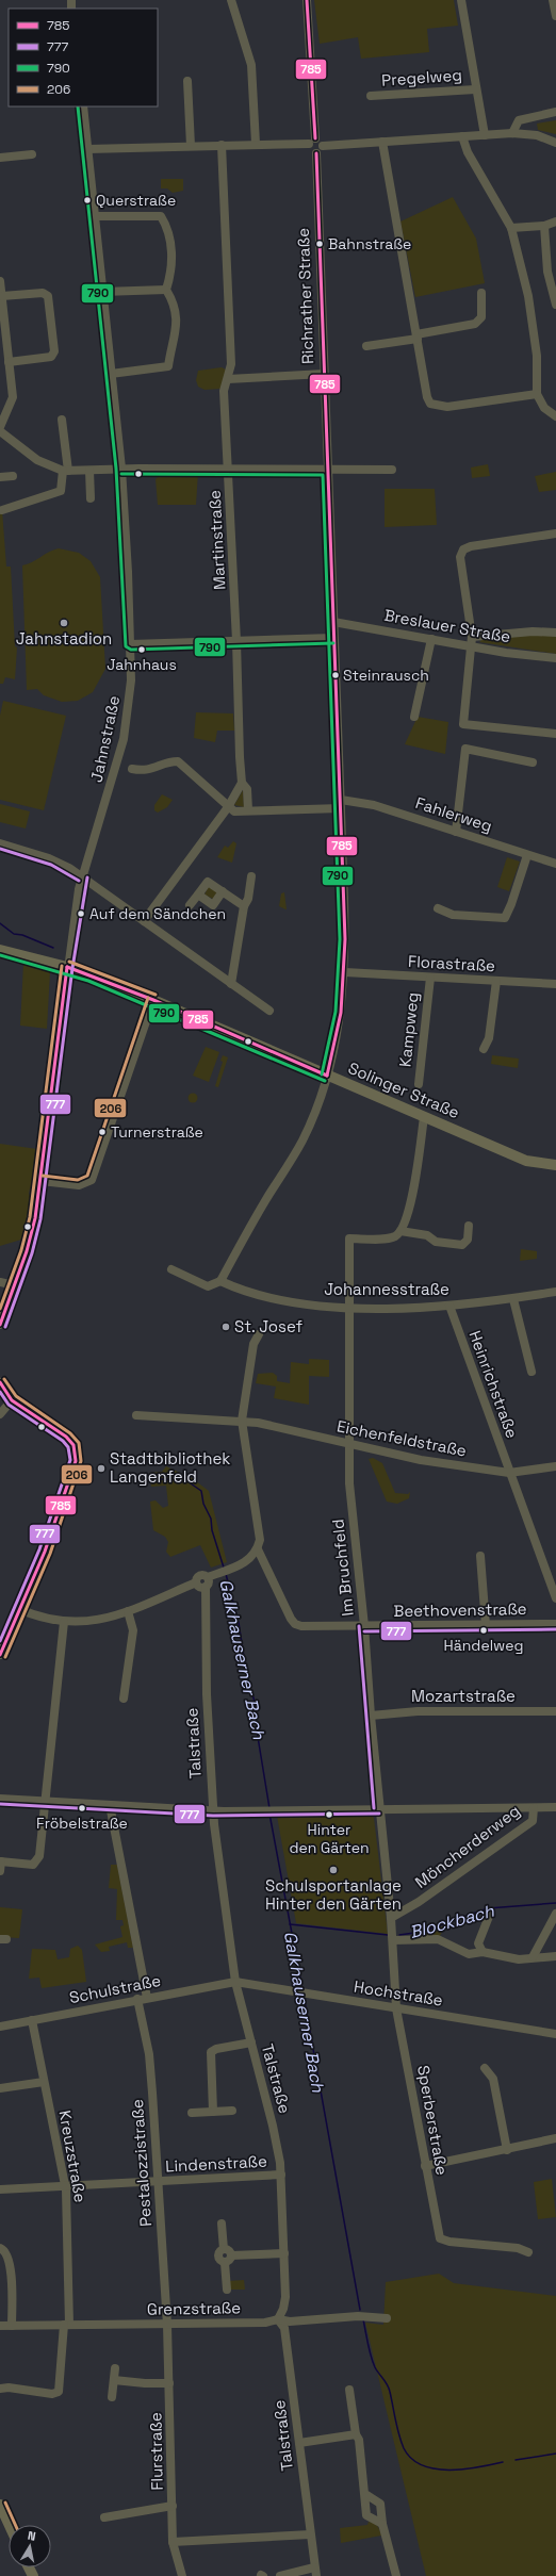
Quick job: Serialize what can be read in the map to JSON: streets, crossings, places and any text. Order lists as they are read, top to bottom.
{
  "streets": {
    "main road": ["Solinger Straße"],
    "street": [
      "Pregelweg",
      "Richrather Straße",
      "Martinstraße",
      "Breslauer Straße",
      "Jahnstraße",
      "Fahlerweg",
      "Florastraße",
      "Kampweg",
      "Johannesstraße",
      "Heinrichstraße",
      "Eichenfeldstraße",
      "Im Bruchfeld",
      "Beethovenstraße",
      "Mozartstraße",
      "Talstraße",
      "Möncherderweg",
      "Schulstraße",
      "Hochstraße",
      "Sperberstraße",
      "Kreuzstraße",
      "Pestalozzistraße",
      "Lindenstraße",
      "Grenzstraße",
      "Flurstraße"
    ]
  },
  "crossings": [
    ["Richrather Straße", "Breslauer Straße"],
    ["Richrather Straße", "Fahlerweg"],
    ["Richrather Straße", "Florastraße"],
    ["Richrather Straße", "Solinger Straße"],
    ["Martinstraße", "Fahlerweg"],
    ["Florastraße", "Kampweg"],
    ["Solinger Straße", "Johannesstraße"],
    ["Johannesstraße", "Heinrichstraße"],
    ["Johannesstraße", "Im Bruchfeld"],
    ["Heinrichstraße", "Eichenfeldstraße"],
    ["Eichenfeldstraße", "Im Bruchfeld"],
    ["Im Bruchfeld", "Beethovenstraße"],
    ["Im Bruchfeld", "Mozartstraße"],
    ["Im Bruchfeld", "Möncherderweg"],
    ["Talstraße", "Schulstraße"],
    ["Talstraße", "Hochstraße"],
    ["Talstraße", "Lindenstraße"],
    ["Talstraße", "Grenzstraße"],
    ["Schulstraße", "Hochstraße"],
    ["Schulstraße", "Kreuzstraße"],
    ["Schulstraße", "Pestalozzistraße"],
    ["Hochstraße", "Sperberstraße"],
    ["Kreuzstraße", "Lindenstraße"],
    ["Kreuzstraße", "Grenzstraße"],
    ["Pestalozzistraße", "Lindenstraße"],
    ["Pestalozzistraße", "Grenzstraße"],
    ["Pestalozzistraße", "Flurstraße"],
    ["Grenzstraße", "Flurstraße"]
  ],
  "water": ["Galkhauserner Bach", "Blockbach"],
  "places": [
    "Querstraße",
    "Bahnstraße",
    "Jahnstadion",
    "Jahnhaus",
    "Steinrausch",
    "Auf dem Sändchen",
    "Turnerstraße",
    "St. Josef",
    "Stadtbibliothek Langenfeld",
    "Händelweg",
    "Fröbelstraße",
    "Hinter den Gärten",
    "Schulsportanlage Hinter den Gärten"
  ],
  "lines": [
    "transit line 785",
    "transit line 790",
    "transit line 777",
    "transit line 206"
  ],
  "legend": [
    "785",
    "777",
    "790",
    "206"
  ],
  "north": "top"
}
